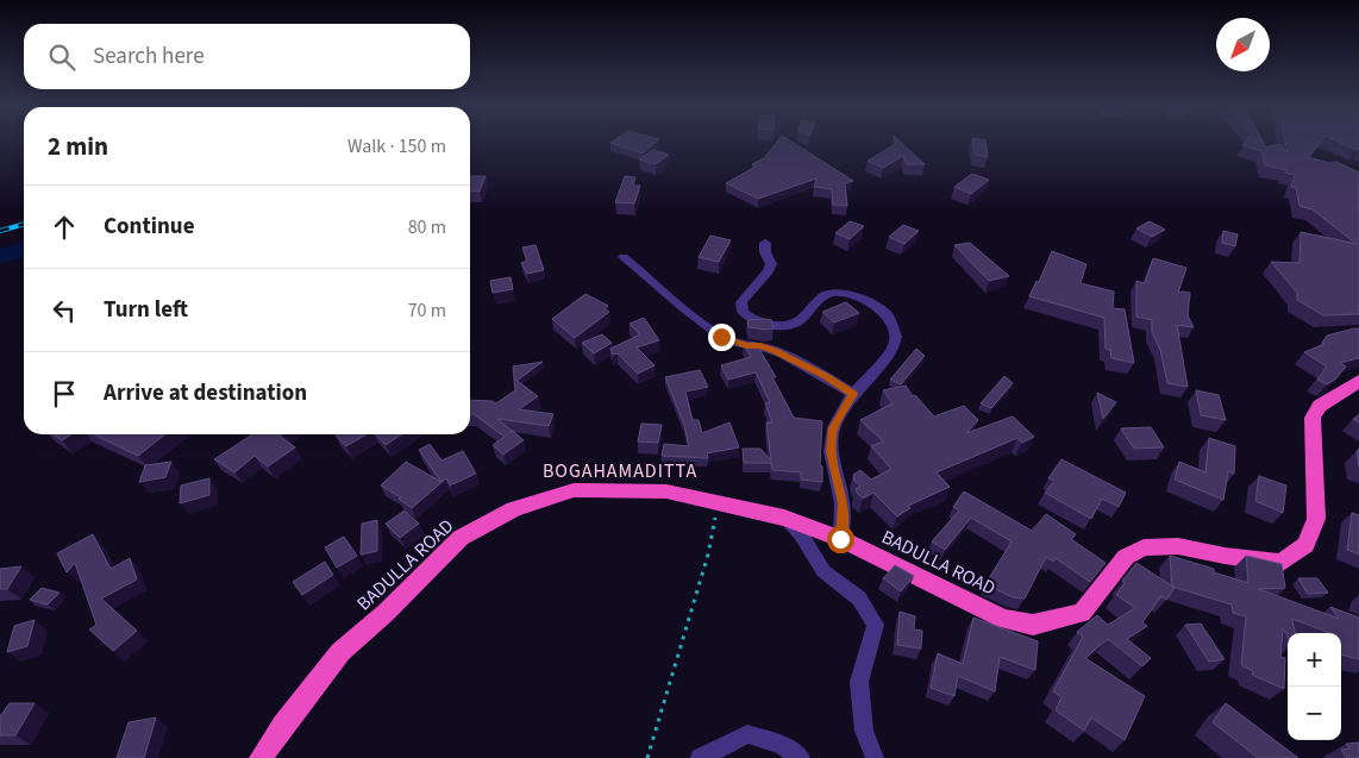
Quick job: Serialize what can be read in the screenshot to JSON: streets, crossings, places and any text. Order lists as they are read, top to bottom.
{
  "streets": {
    "highway": ["BADULLA ROAD"]
  },
  "districts": ["BOGAHAMADITTA"],
  "north": "bottom left",
  "page": {
    "search": "Search here",
    "heading": ["2 min", "Walk · 150 m"],
    "list": [
      ["Continue", "80 m"],
      ["Turn left", "70 m"],
      "Arrive at destination"
    ],
    "map_buttons": ["+", "−"]
  }
}
